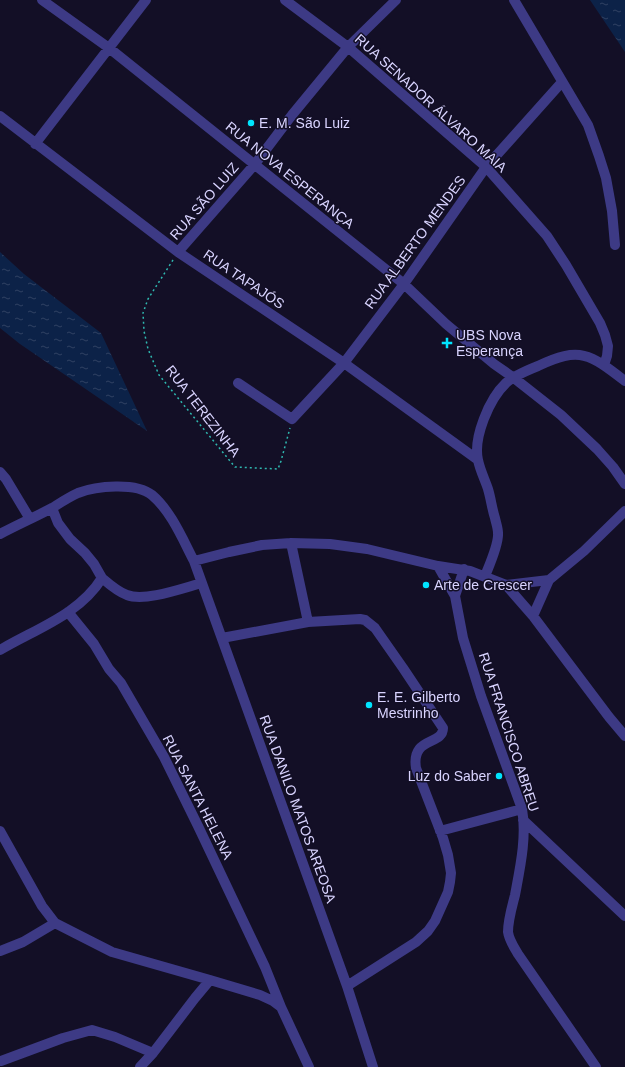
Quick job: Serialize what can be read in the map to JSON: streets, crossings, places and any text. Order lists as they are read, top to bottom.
{
  "streets": {
    "street": [
      "RUA SENADOR ÁLVARO MAIA",
      "RUA NOVA ESPERANÇA",
      "RUA SÃO LUIZ",
      "RUA ALBERTO MENDES",
      "RUA TAPAJÓS",
      "RUA FRANCISCO ABREU",
      "RUA SANTA HELENA",
      "RUA DANILO MATOS AREOSA"
    ],
    "path": ["RUA TEREZINHA"]
  },
  "crossings": [
    ["RUA SENADOR ÁLVARO MAIA", "RUA SÃO LUIZ"],
    ["RUA SENADOR ÁLVARO MAIA", "RUA ALBERTO MENDES"],
    ["RUA NOVA ESPERANÇA", "RUA SÃO LUIZ"],
    ["RUA NOVA ESPERANÇA", "RUA ALBERTO MENDES"],
    ["RUA SÃO LUIZ", "RUA TAPAJÓS"],
    ["RUA SÃO LUIZ", "RUA TEREZINHA"],
    ["RUA ALBERTO MENDES", "RUA TAPAJÓS"],
    ["RUA ALBERTO MENDES", "RUA TEREZINHA"]
  ],
  "places": {
    "other": [
      "E. M. São Luiz",
      "Arte de Crescer",
      "E. E. Gilberto Mestrinho",
      "Luz do Saber"
    ],
    "health": ["UBS Nova Esperança"]
  }
}
